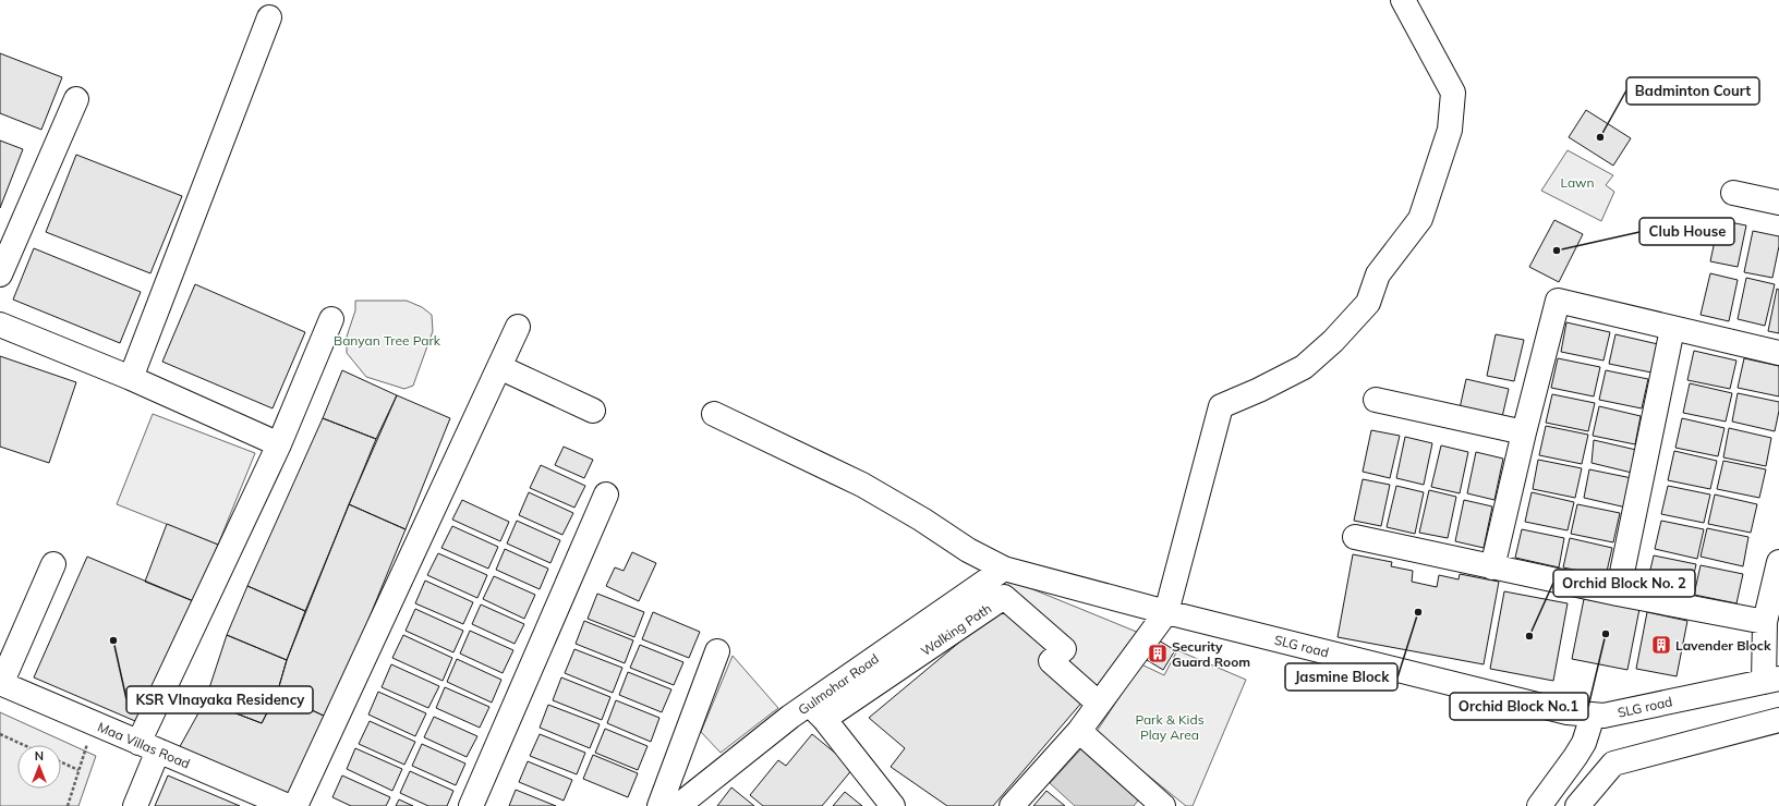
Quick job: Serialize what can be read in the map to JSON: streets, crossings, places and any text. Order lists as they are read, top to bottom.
{
  "streets": {
    "street": [
      "Walking Path",
      "SLG road",
      "Gulmohar Road",
      "Maa Villas Road"
    ]
  },
  "crossings": [
    ["Walking Path", "Gulmohar Road"],
    ["SLG road", "Gulmohar Road"]
  ],
  "parks": ["Lawn", "Banyan Tree Park", "Park & Kids Play Area"],
  "places": {
    "other": [
      "Badminton Court",
      "Club House",
      "Jasmine Block",
      "Orchid Block No.1",
      "Orchid Block No. 2",
      "KSR VInayaka Residency"
    ],
    "building": ["Lavender Block", "Security Guard Room"]
  },
  "north": "top"
}
